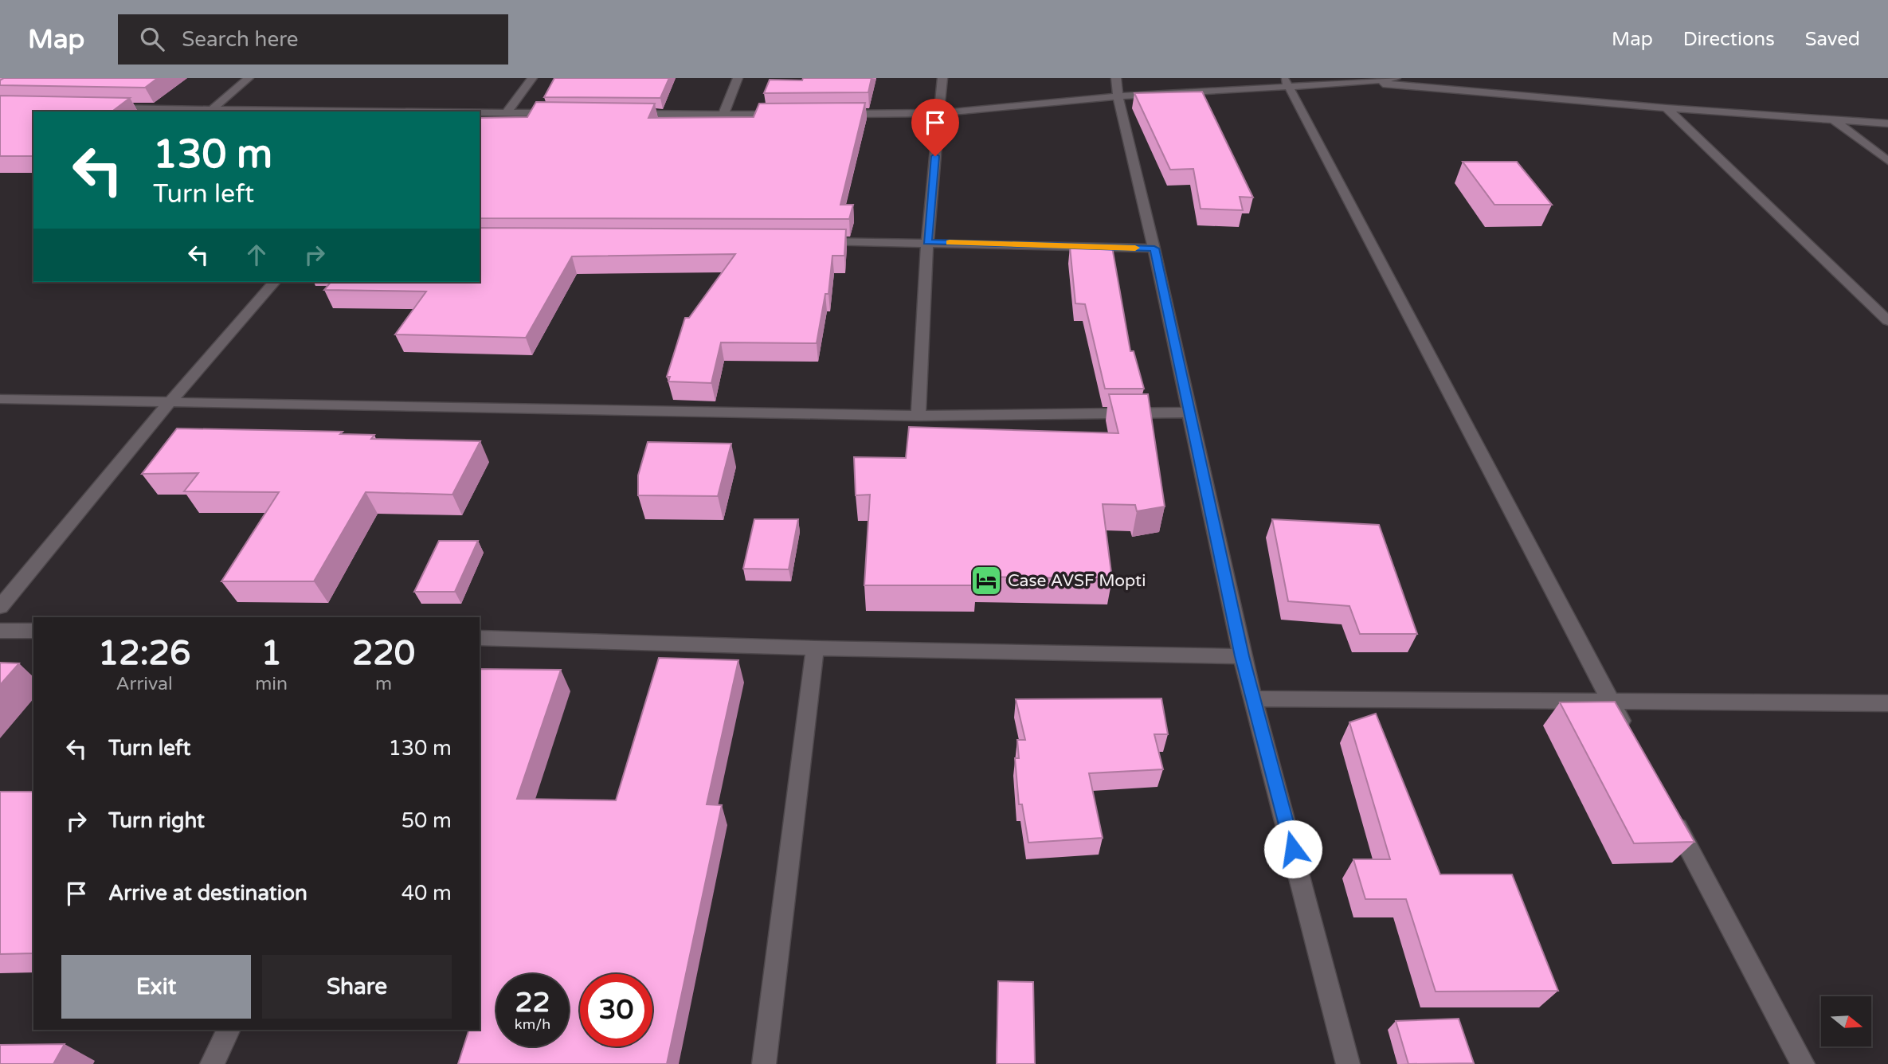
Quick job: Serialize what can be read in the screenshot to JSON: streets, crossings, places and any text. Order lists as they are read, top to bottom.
{
  "places": {
    "hotel": ["Case AVSF Mopti"]
  },
  "north": "right",
  "page": {
    "header": "Map",
    "search": "Search here",
    "nav": ["Map", "Directions", "Saved"],
    "turn": ["130 m", "Turn left"],
    "eta": [
      "12:26",
      "Arrival",
      "1",
      "min",
      "220",
      "m"
    ],
    "list": [
      {
        "name": "Turn left",
        "value": "130 m"
      },
      {
        "name": "Turn right",
        "value": "50 m"
      },
      {
        "name": "Arrive at destination",
        "value": "40 m"
      }
    ],
    "buttons": ["Exit", "Share"],
    "speed": "22 km/h",
    "limit": "30"
  }
}
